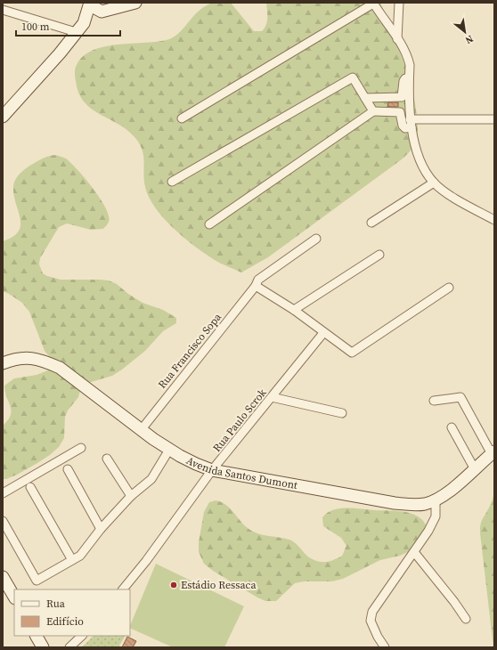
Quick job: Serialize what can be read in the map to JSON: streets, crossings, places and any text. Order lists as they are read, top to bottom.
{
  "streets": {
    "street": ["Rua Francisco Sopa", "Rua Paulo Scrok", "Avenida Santos Dumont"]
  },
  "crossings": [
    ["Rua Francisco Sopa", "Avenida Santos Dumont"],
    ["Rua Paulo Scrok", "Avenida Santos Dumont"]
  ],
  "places": ["Estádio Ressaca"],
  "legend": ["Rua", "Edifício"],
  "scale_bar": "100 m",
  "north": "bottom right"
}
